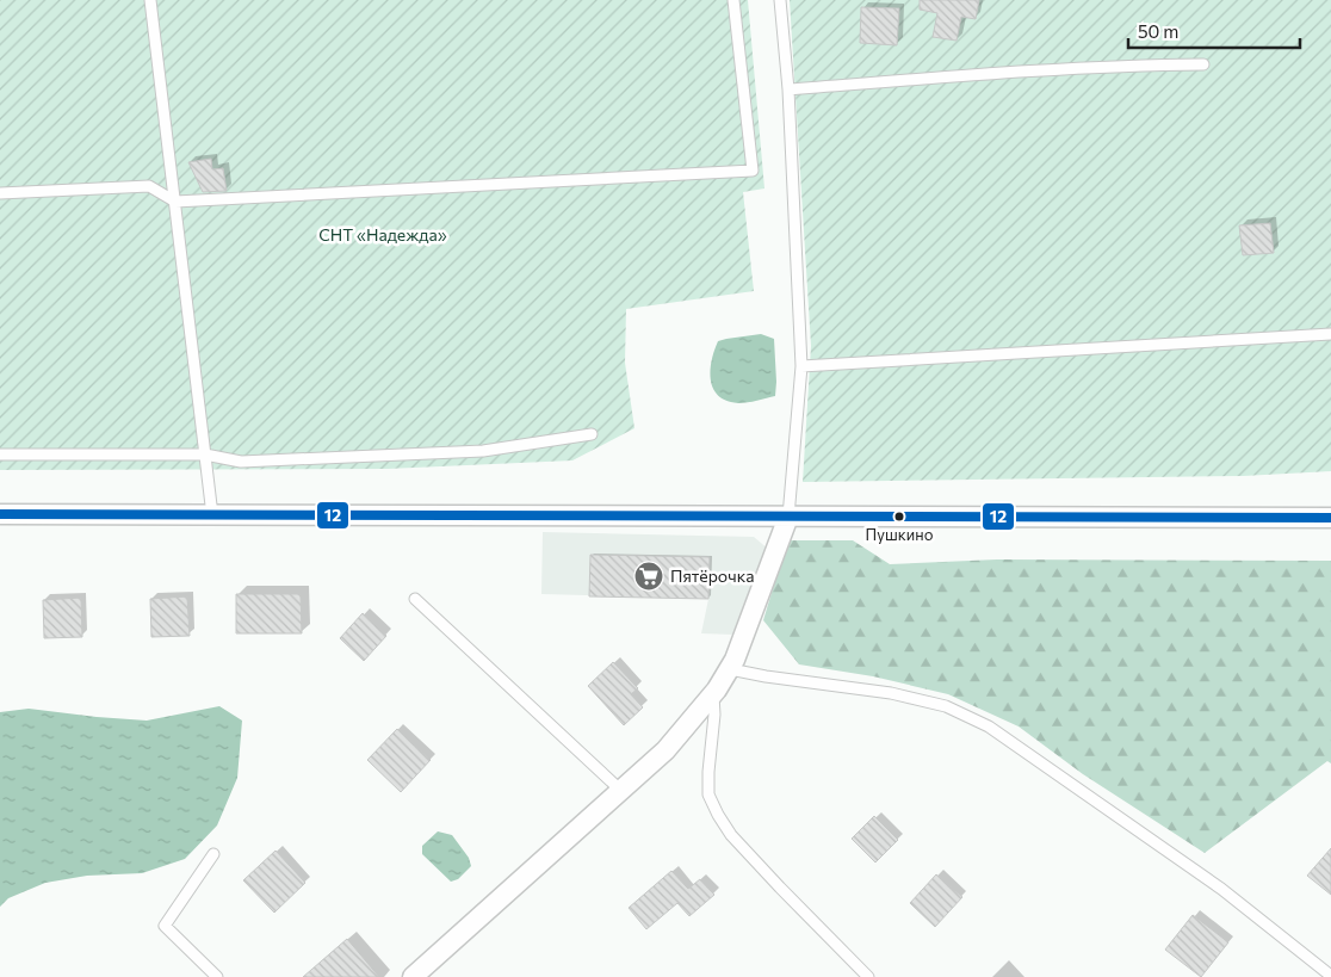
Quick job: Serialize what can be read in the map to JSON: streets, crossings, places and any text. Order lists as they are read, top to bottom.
{
  "parks": ["СНТ «Надежда»"],
  "places": {
    "other": ["Пушкино"],
    "supermarket": ["Пятёрочка"]
  },
  "lines": ["transit line 12"],
  "scale_bar": "50 m"
}
